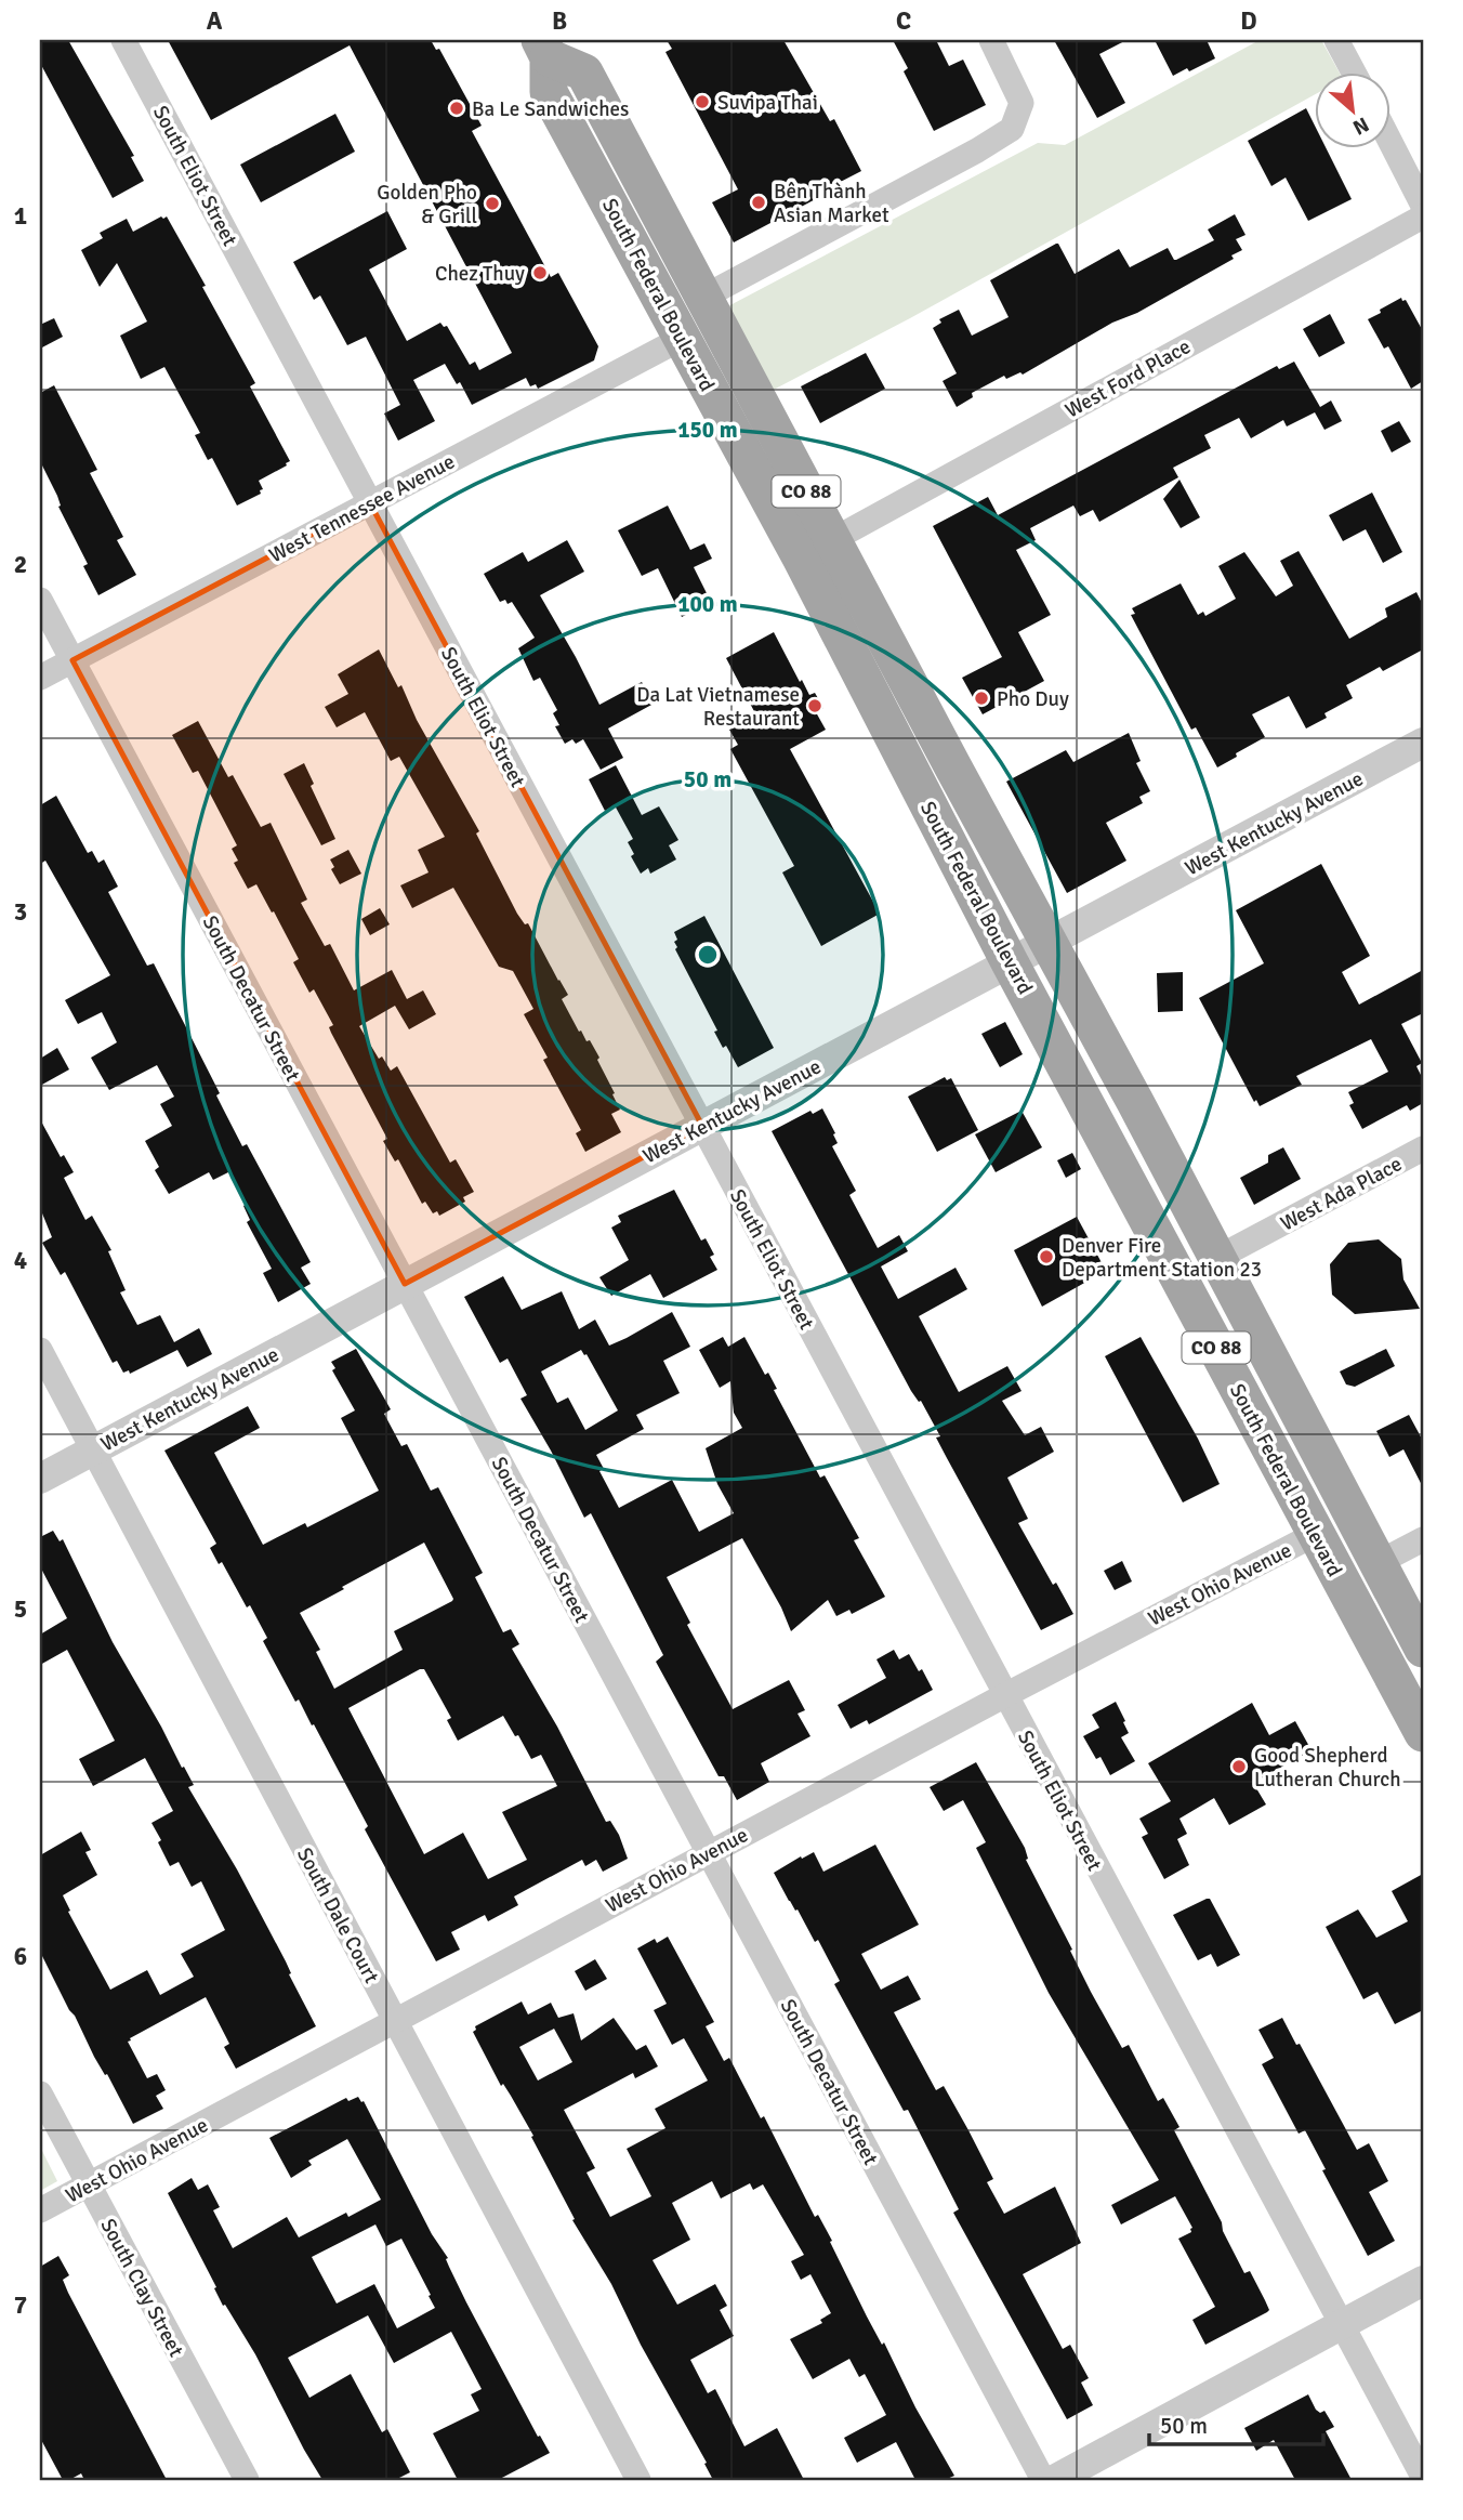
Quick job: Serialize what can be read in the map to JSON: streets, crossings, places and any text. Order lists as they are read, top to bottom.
{
  "streets": {
    "main road": ["South Federal Boulevard", "CO 88"],
    "street": [
      "South Eliot Street",
      "West Ford Place",
      "West Tennessee Avenue",
      "West Kentucky Avenue",
      "South Decatur Street",
      "West Ada Place",
      "West Ohio Avenue",
      "South Dale Court",
      "South Clay Street"
    ]
  },
  "crossings": [
    ["South Eliot Street", "West Tennessee Avenue"],
    ["South Eliot Street", "West Kentucky Avenue"],
    ["South Eliot Street", "West Ohio Avenue"],
    ["South Federal Boulevard", "West Ford Place"],
    ["South Federal Boulevard", "West Tennessee Avenue"],
    ["South Federal Boulevard", "West Kentucky Avenue"],
    ["South Federal Boulevard", "West Ada Place"],
    ["South Federal Boulevard", "West Ohio Avenue"],
    ["West Tennessee Avenue", "South Decatur Street"],
    ["West Kentucky Avenue", "South Decatur Street"],
    ["West Kentucky Avenue", "South Dale Court"],
    ["South Decatur Street", "West Ohio Avenue"],
    ["West Ohio Avenue", "South Dale Court"],
    ["West Ohio Avenue", "South Clay Street"]
  ],
  "places": [
    "Suvipa Thai",
    "Ba Le Sandwiches",
    "Bên Thành Asian Market",
    "Golden Pho & Grill",
    "Chez Thuy",
    "Pho Duy",
    "Da Lat Vietnamese Restaurant",
    "Denver Fire Department Station 23",
    "Good Shepherd Lutheran Church"
  ],
  "scale_bar": "50 m",
  "north": "bottom right",
  "grid": {
    "columns": [
      "A",
      "B",
      "C",
      "D"
    ],
    "rows": [
      "1",
      "2",
      "3",
      "4",
      "5",
      "6",
      "7"
    ]
  },
  "rings": ["150 m", "100 m", "50 m"]
}
